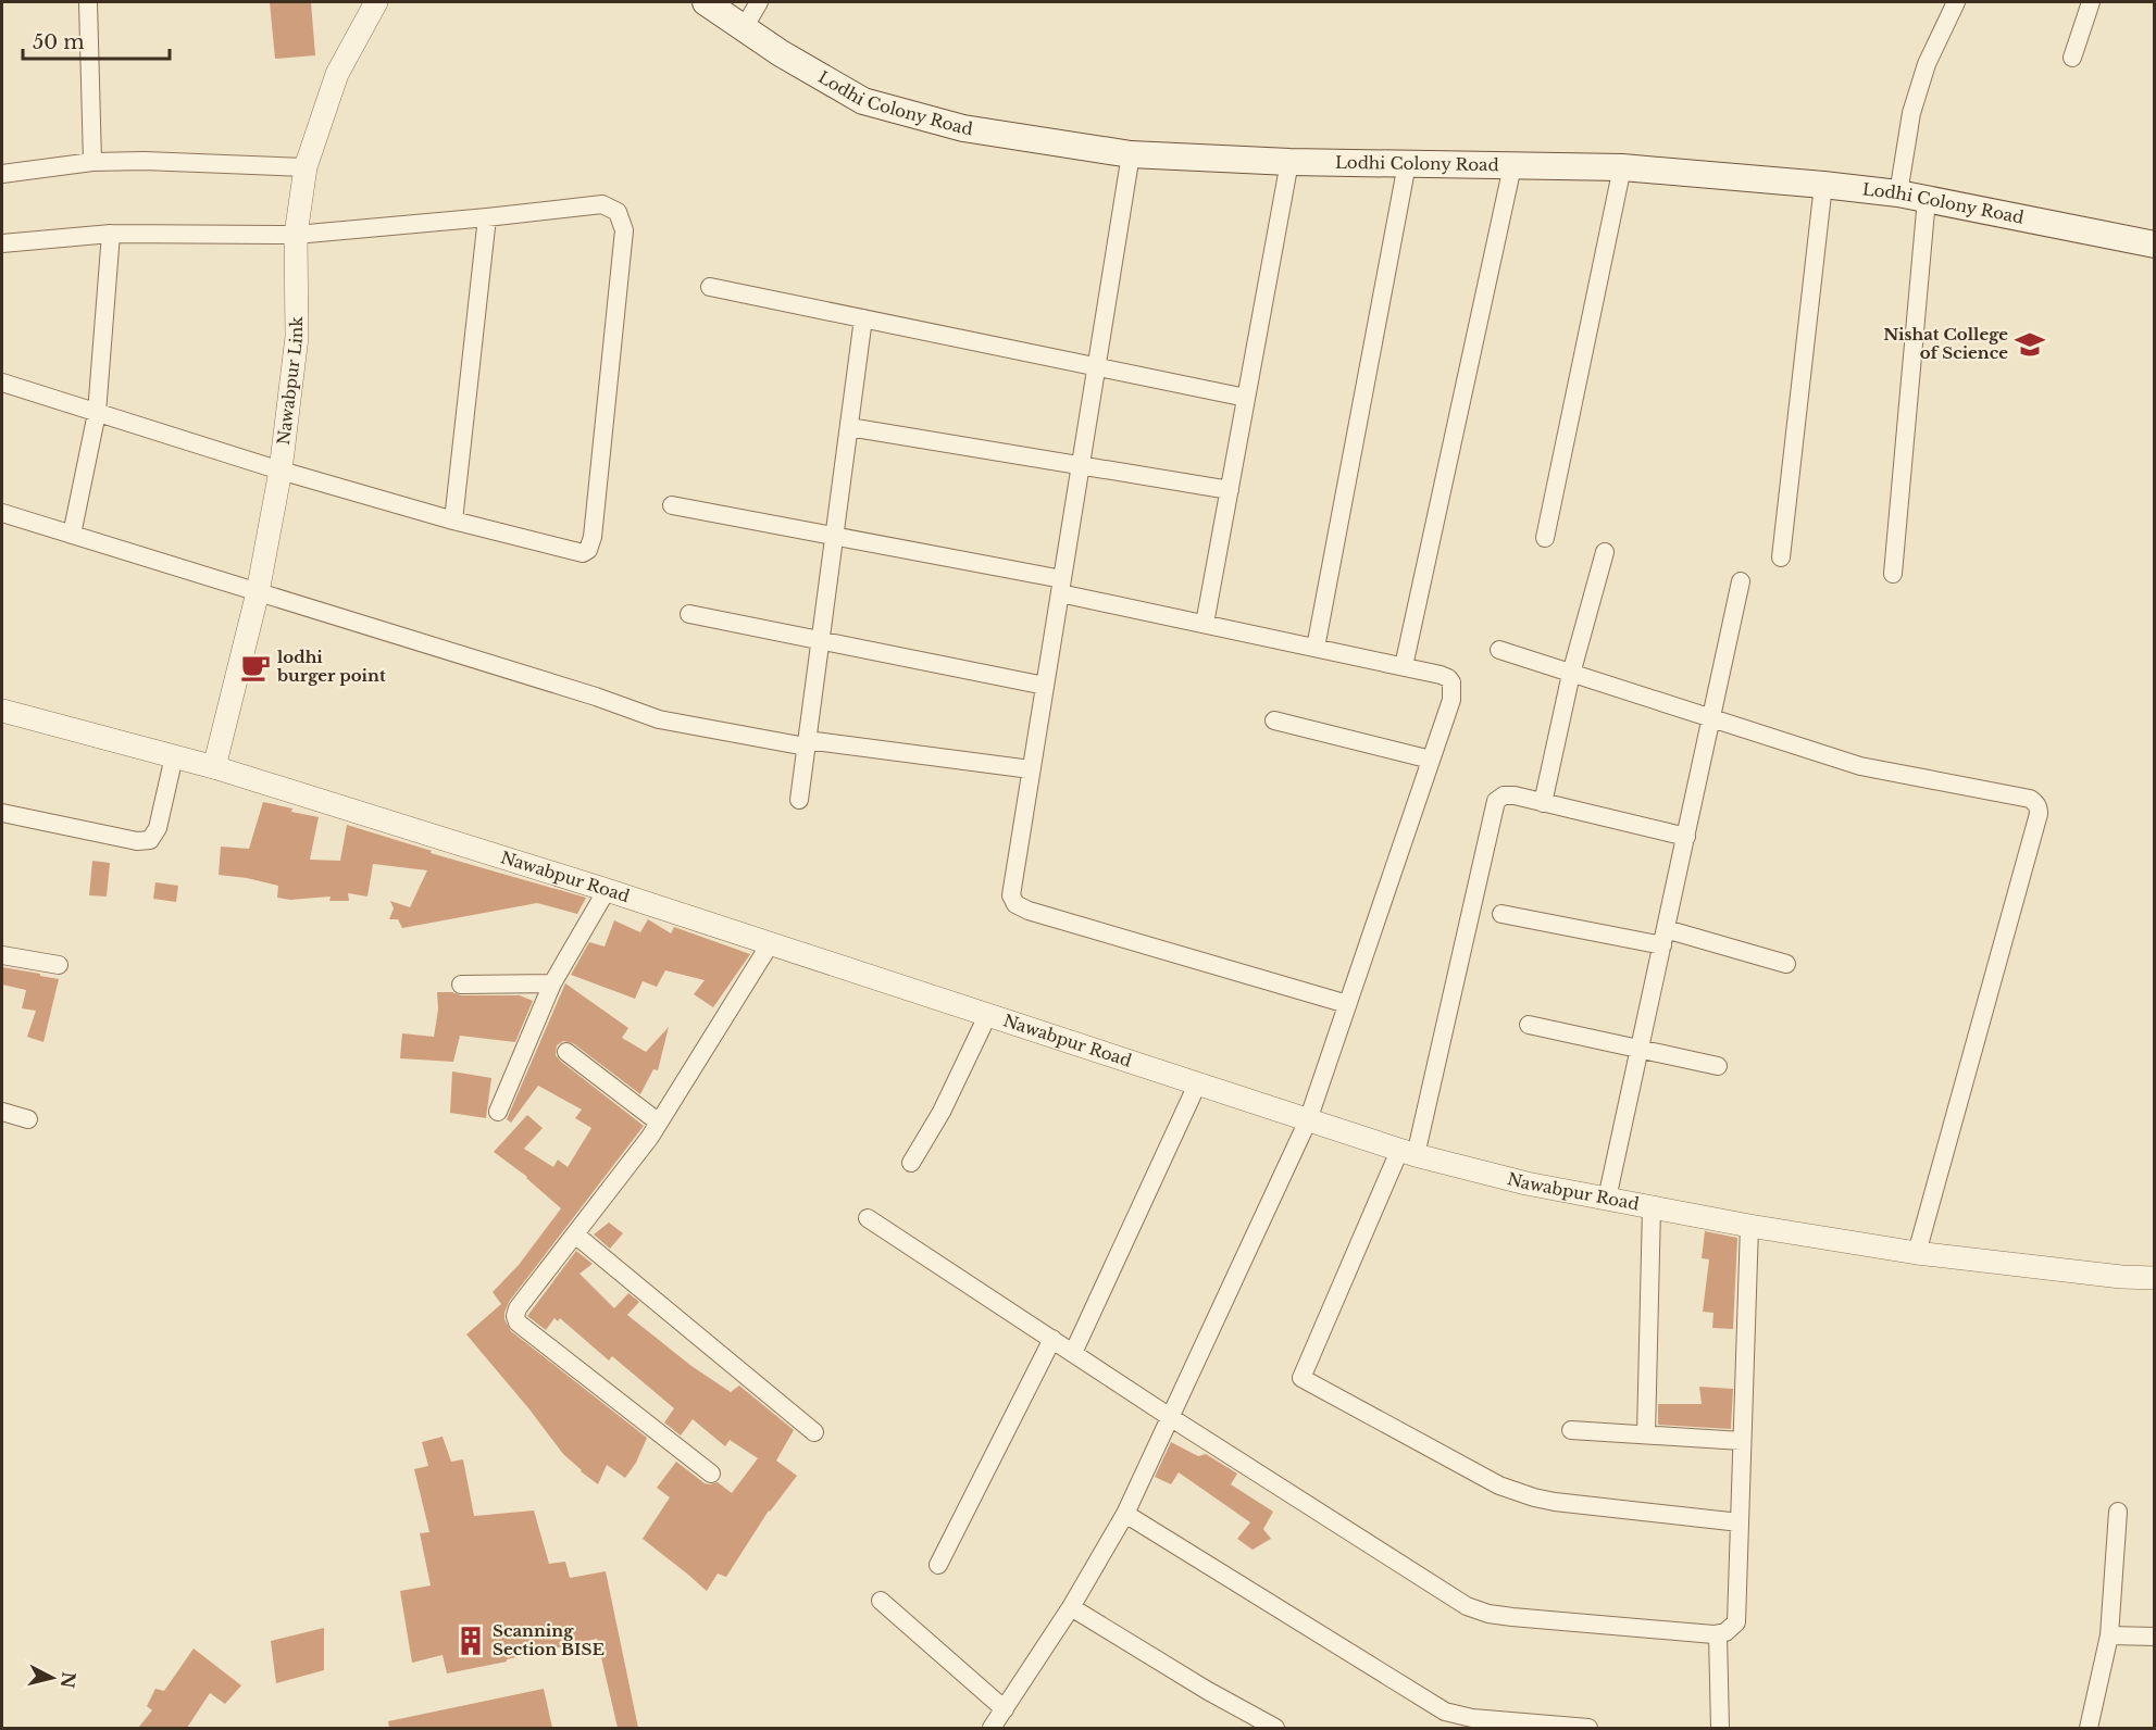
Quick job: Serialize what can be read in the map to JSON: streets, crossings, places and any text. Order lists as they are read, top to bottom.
{
  "streets": {
    "main road": ["Lodhi Colony Road"],
    "street": ["Nawabpur Link", "Nawabpur Road"]
  },
  "crossings": [
    ["Nawabpur Link", "Nawabpur Road"]
  ],
  "places": {
    "school or university": ["Nishat College of Science"],
    "cafe": ["lodhi burger point"],
    "building": ["Scanning Section BISE"]
  },
  "scale_bar": "50 m",
  "north": "right"
}
